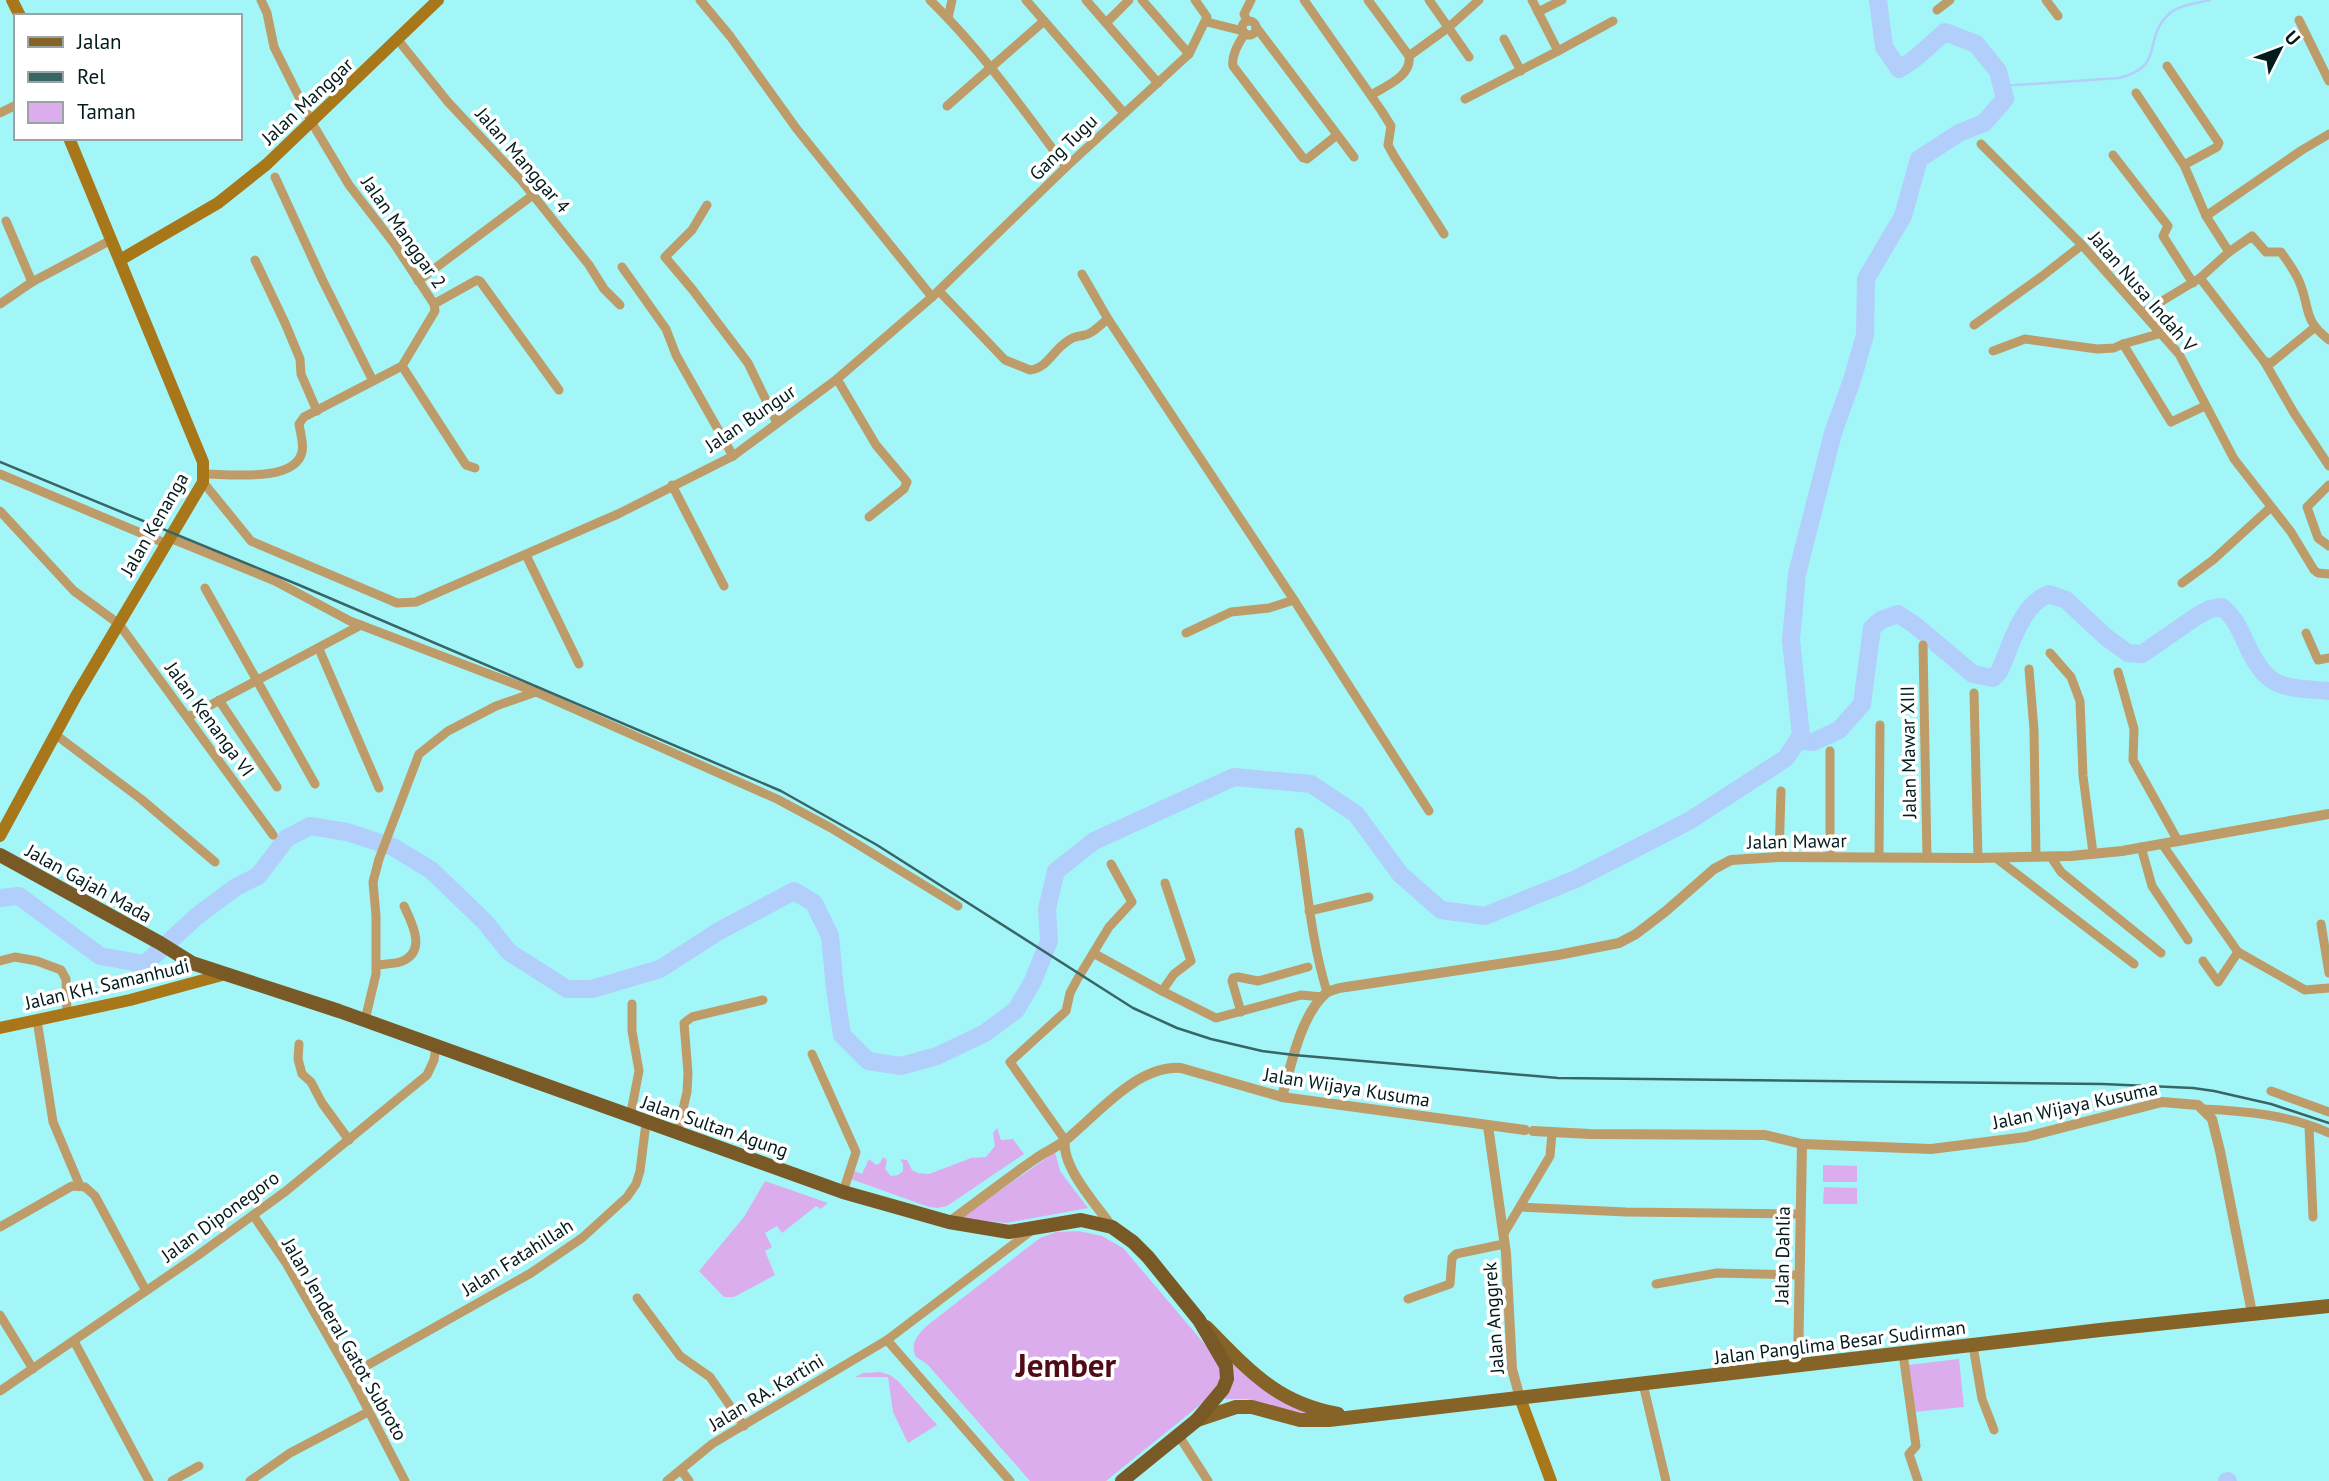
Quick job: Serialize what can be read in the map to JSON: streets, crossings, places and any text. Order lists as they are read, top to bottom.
{
  "streets": {
    "highway": ["Jalan Gajah Mada", "Jalan Sultan Agung"],
    "main road": [
      "Jalan Manggar",
      "Jalan Kenanga",
      "Jalan KH. Samanhudi",
      "Jalan Panglima Besar Sudirman"
    ],
    "street": [
      "Gang Tugu",
      "Jalan Manggar 4",
      "Jalan Manggar 2",
      "Jalan Nusa Indah V",
      "Jalan Bungur",
      "Jalan Kenanga VI",
      "Jalan Mawar XIII",
      "Jalan Mawar",
      "Jalan Wijaya Kusuma",
      "Jalan Diponegoro",
      "Jalan Dahlia",
      "Jalan Fatahillah",
      "Jalan Anggrek",
      "Jalan Jenderal Gatot Subroto",
      "Jalan RA. Kartini"
    ]
  },
  "crossings": [
    ["Jalan Manggar", "Jalan Manggar 4"],
    ["Jalan Manggar", "Jalan Manggar 2"],
    ["Jalan Manggar", "Jalan Kenanga"],
    ["Gang Tugu", "Jalan Bungur"],
    ["Jalan Bungur", "Jalan Kenanga"],
    ["Jalan Kenanga", "Jalan Kenanga VI"],
    ["Jalan Mawar XIII", "Jalan Mawar"],
    ["Jalan Gajah Mada", "Jalan Sultan Agung"],
    ["Jalan KH. Samanhudi", "Jalan Sultan Agung"],
    ["Jalan Wijaya Kusuma", "Jalan Sultan Agung"],
    ["Jalan Wijaya Kusuma", "Jalan Dahlia"],
    ["Jalan Wijaya Kusuma", "Jalan Anggrek"],
    ["Jalan Sultan Agung", "Jalan Diponegoro"],
    ["Jalan Sultan Agung", "Jalan Fatahillah"],
    ["Jalan Sultan Agung", "Jalan Panglima Besar Sudirman"],
    ["Jalan Sultan Agung", "Jalan RA. Kartini"],
    ["Jalan Diponegoro", "Jalan Jenderal Gatot Subroto"],
    ["Jalan Dahlia", "Jalan Panglima Besar Sudirman"],
    ["Jalan Fatahillah", "Jalan Jenderal Gatot Subroto"],
    ["Jalan Anggrek", "Jalan Panglima Besar Sudirman"]
  ],
  "districts": ["Jember"],
  "legend": ["Jalan", "Rel", "Taman"],
  "north": "top right"
}
